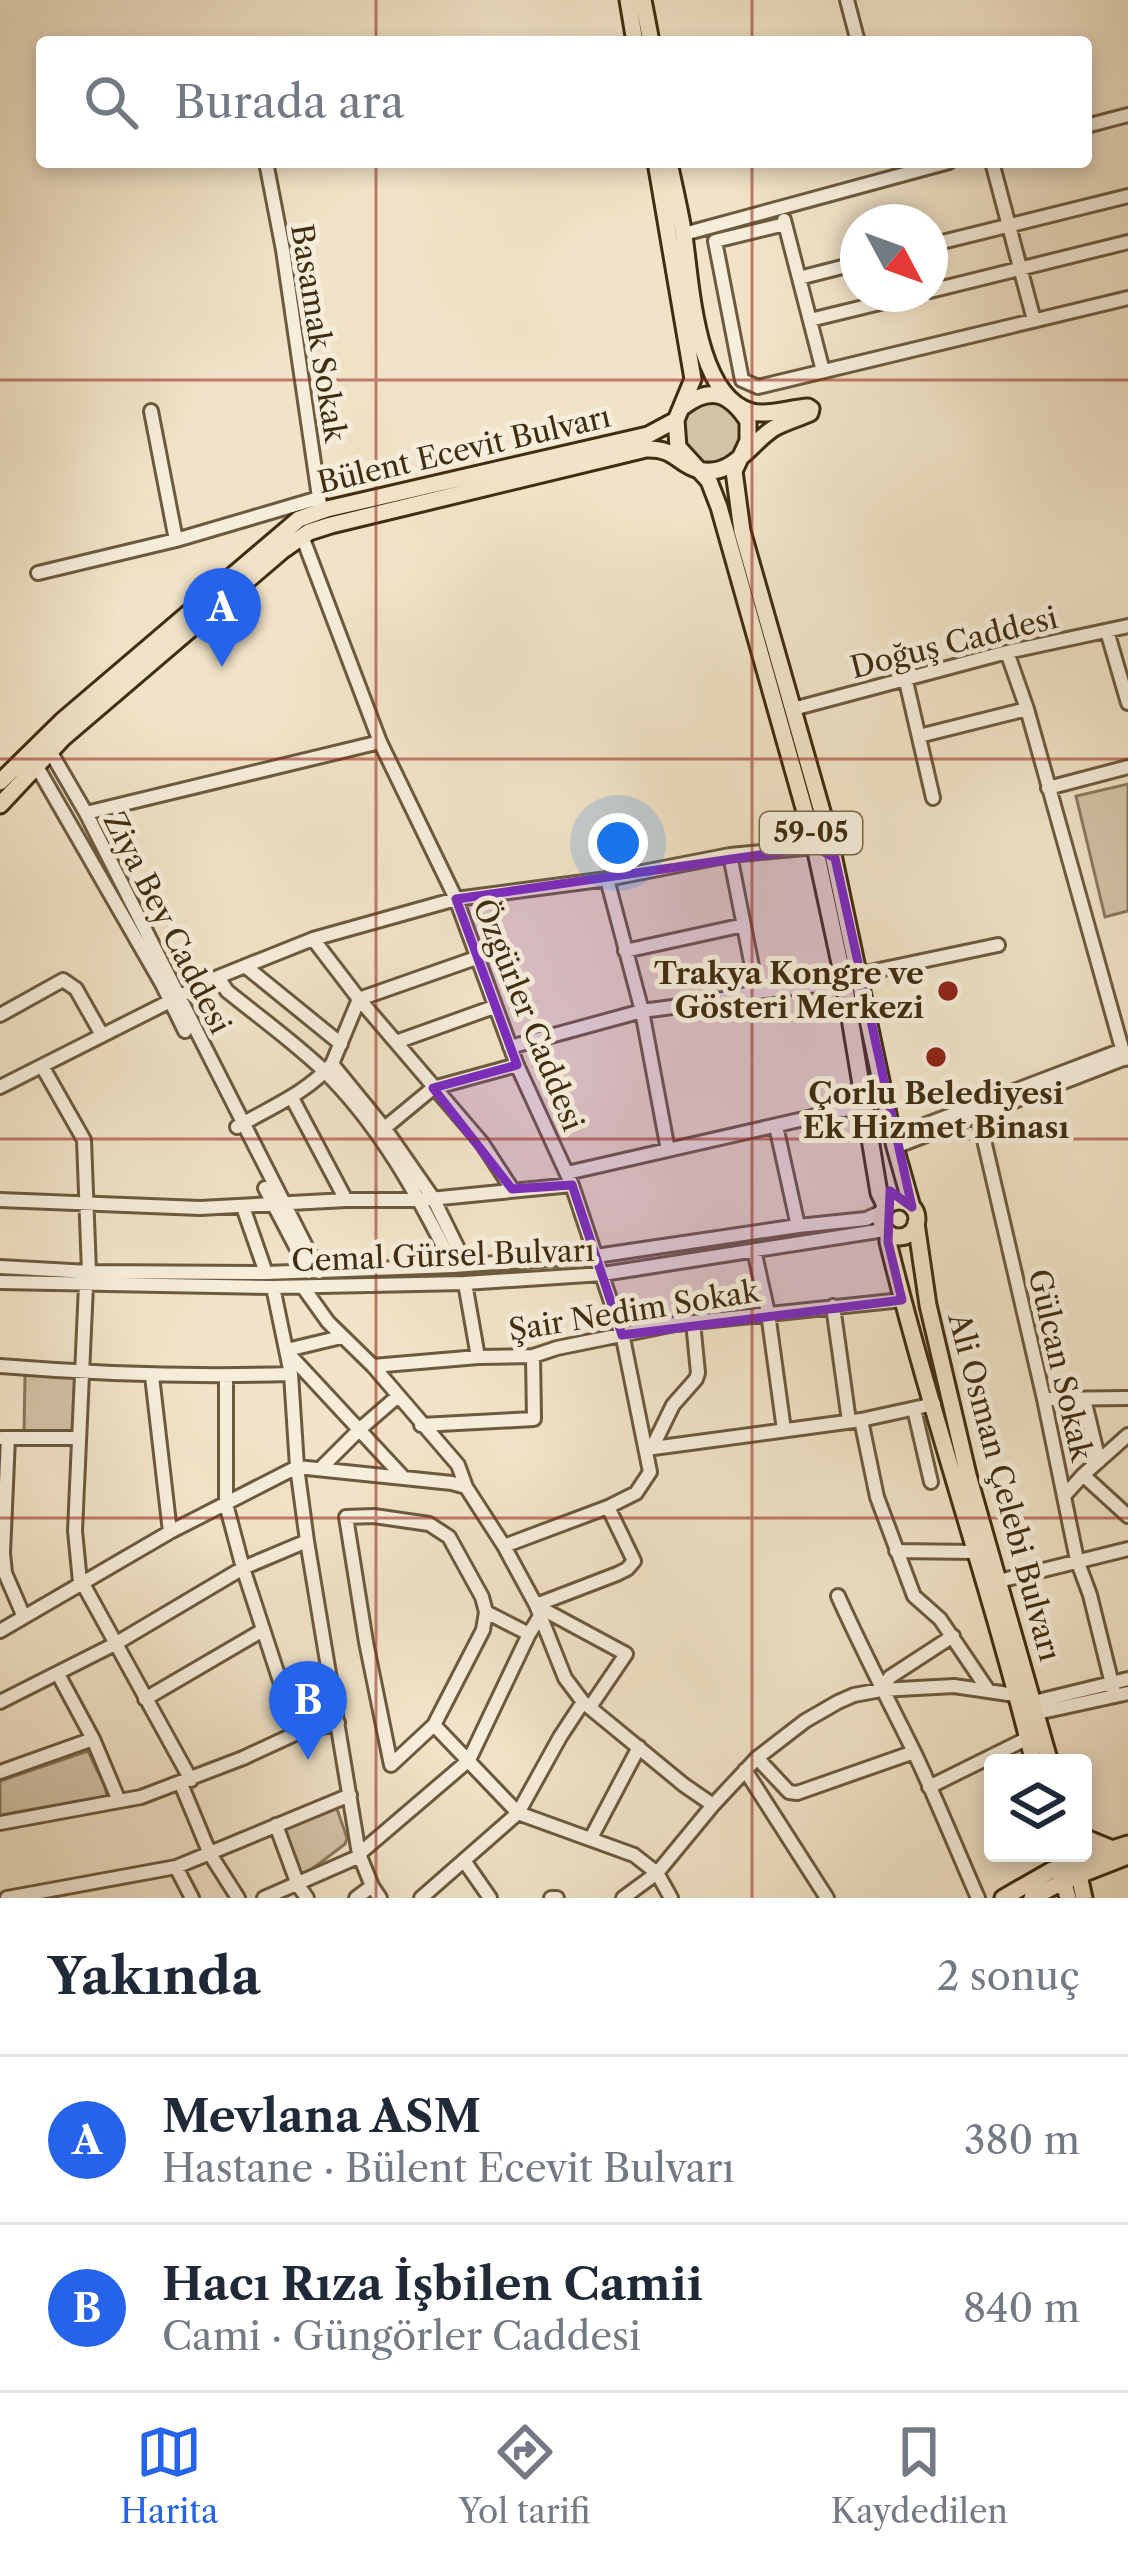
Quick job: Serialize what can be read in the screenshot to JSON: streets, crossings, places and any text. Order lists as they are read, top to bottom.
{
  "streets": {
    "main road": ["Bülent Ecevit Bulvarı", "59-05", "Ali Osman Çelebi Bulvarı"],
    "street": [
      "Basamak Sokak",
      "Doğuş Caddesi",
      "Ziya Bey Caddesi",
      "Özgürler Caddesi",
      "Cemal Gürsel Bulvarı",
      "Şair Nedim Sokak",
      "Gülcan Sokak"
    ]
  },
  "crossings": [
    ["Basamak Sokak", "Bülent Ecevit Bulvarı"],
    ["Bülent Ecevit Bulvarı", "59-05"],
    ["Bülent Ecevit Bulvarı", "Ali Osman Çelebi Bulvarı"],
    ["Doğuş Caddesi", "Ali Osman Çelebi Bulvarı"],
    ["59-05", "Ali Osman Çelebi Bulvarı"],
    ["Ziya Bey Caddesi", "Cemal Gürsel Bulvarı"],
    ["Özgürler Caddesi", "Cemal Gürsel Bulvarı"],
    ["Özgürler Caddesi", "Şair Nedim Sokak"],
    ["Cemal Gürsel Bulvarı", "Ali Osman Çelebi Bulvarı"],
    ["Şair Nedim Sokak", "Ali Osman Çelebi Bulvarı"]
  ],
  "places": ["Trakya Kongre ve Gösteri Merkezi", "Çorlu Belediyesi Ek Hizmet Binası"],
  "north": "bottom right",
  "page": {
    "search": "Burada ara",
    "pins": ["A", "B"],
    "heading": ["Yakında", "2 sonuç"],
    "list": [
      {
        "mark": "A",
        "name": "Mevlana ASM",
        "note": "Hastane · Bülent Ecevit Bulvarı",
        "value": "380 m"
      },
      {
        "mark": "B",
        "name": "Hacı Rıza İşbilen Camii",
        "note": "Cami · Güngörler Caddesi",
        "value": "840 m"
      }
    ],
    "nav": ["Harita", "Yol tarifi", "Kaydedilen"]
  }
}
